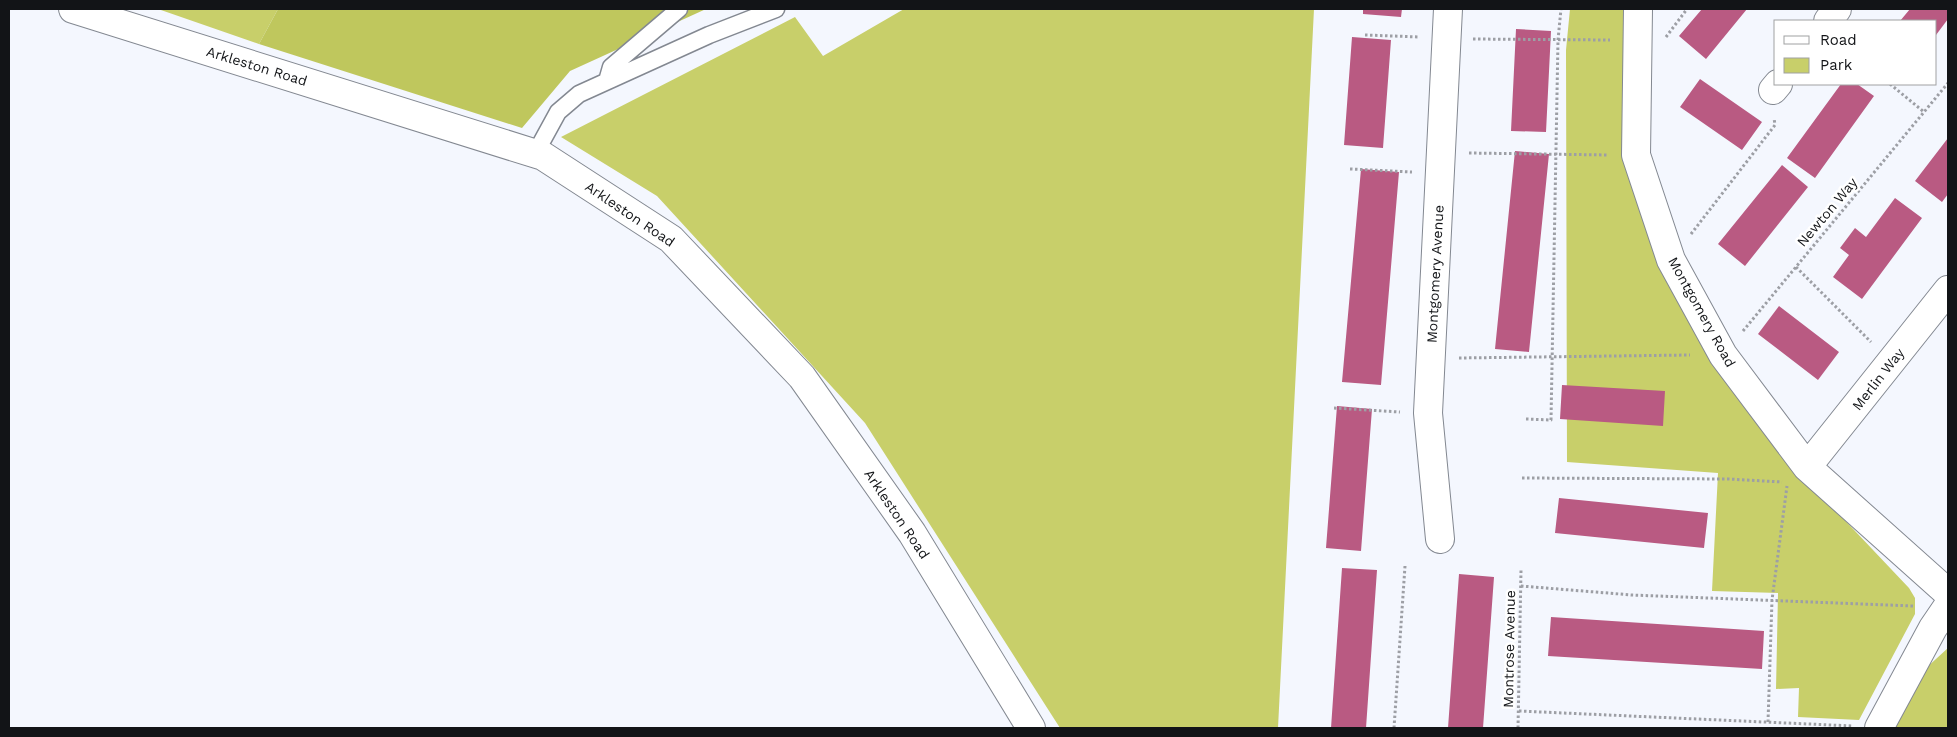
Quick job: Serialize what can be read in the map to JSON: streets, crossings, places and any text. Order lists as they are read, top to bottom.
{
  "streets": {
    "street": [
      "Arkleston Road",
      "Montgomery Avenue",
      "Montgomery Road",
      "Merlin Way"
    ],
    "path": ["Newton Way", "Montrose Avenue"]
  },
  "crossings": [
    ["Newton Way", "Montgomery Road"],
    ["Montgomery Road", "Merlin Way"]
  ],
  "legend": ["Road", "Park"]
}
